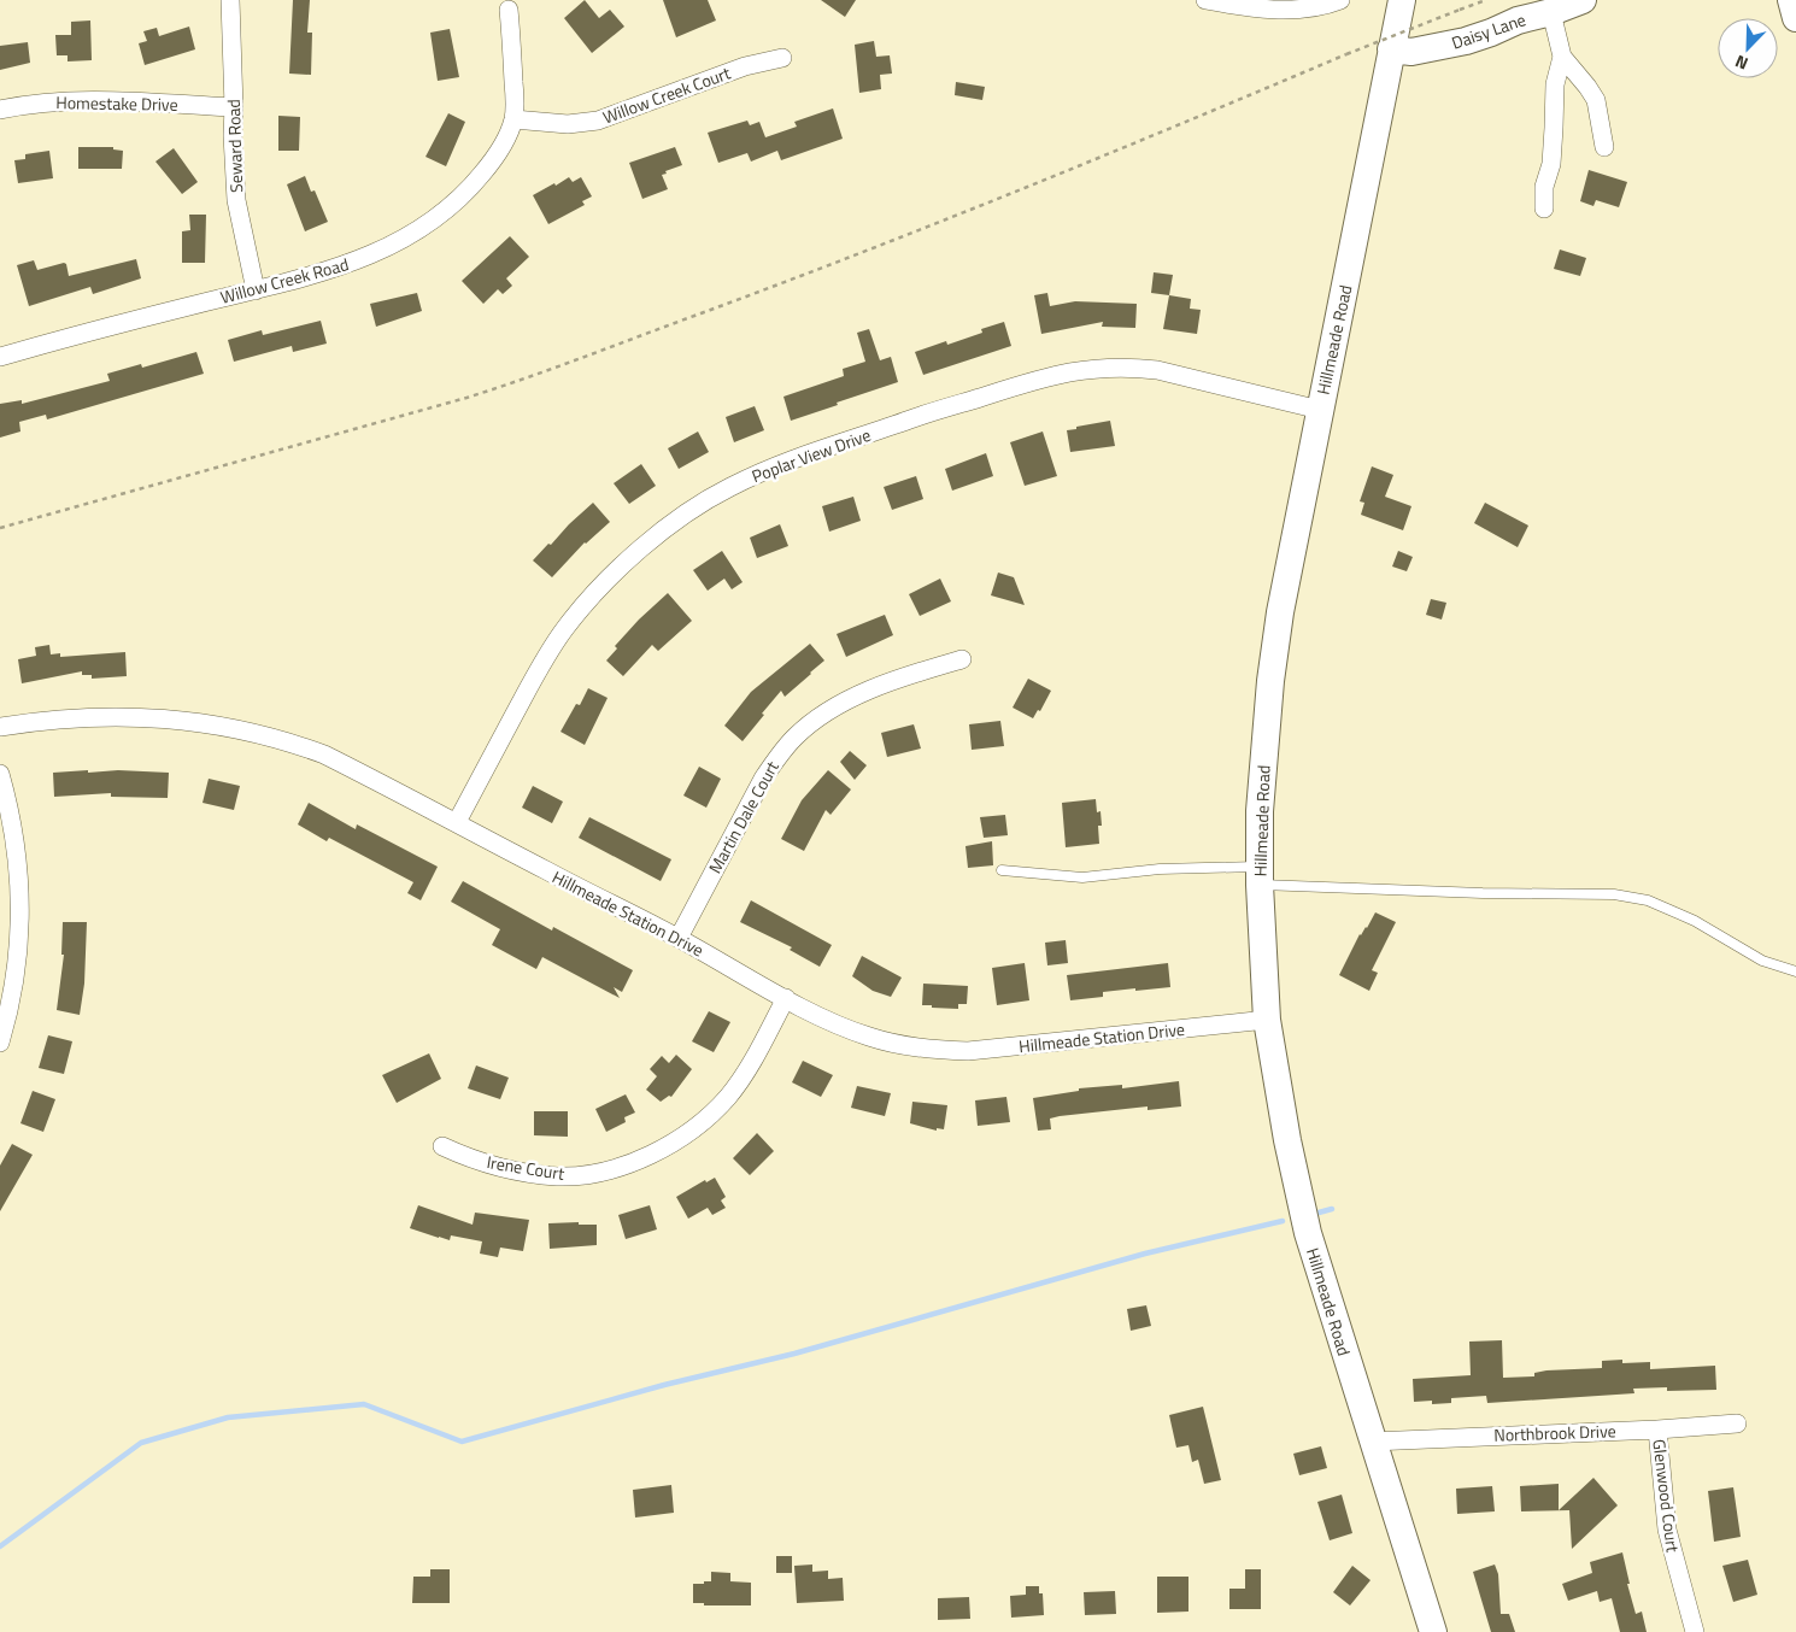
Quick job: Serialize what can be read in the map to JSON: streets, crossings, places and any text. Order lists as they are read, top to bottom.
{
  "streets": {
    "street": [
      "Daisy Lane",
      "Willow Creek Court",
      "Homestake Drive",
      "Seward Road",
      "Willow Creek Road",
      "Hillmeade Road",
      "Poplar View Drive",
      "Martin Dale Court",
      "Hillmeade Station Drive",
      "Irene Court",
      "Northbrook Drive",
      "Glenwood Court"
    ]
  },
  "crossings": [
    ["Daisy Lane", "Hillmeade Road"],
    ["Willow Creek Court", "Willow Creek Road"],
    ["Homestake Drive", "Seward Road"],
    ["Seward Road", "Willow Creek Road"],
    ["Hillmeade Road", "Poplar View Drive"],
    ["Hillmeade Road", "Hillmeade Station Drive"],
    ["Hillmeade Road", "Northbrook Drive"],
    ["Poplar View Drive", "Hillmeade Station Drive"],
    ["Martin Dale Court", "Hillmeade Station Drive"],
    ["Hillmeade Station Drive", "Irene Court"],
    ["Northbrook Drive", "Glenwood Court"]
  ],
  "north": "bottom left"
}
